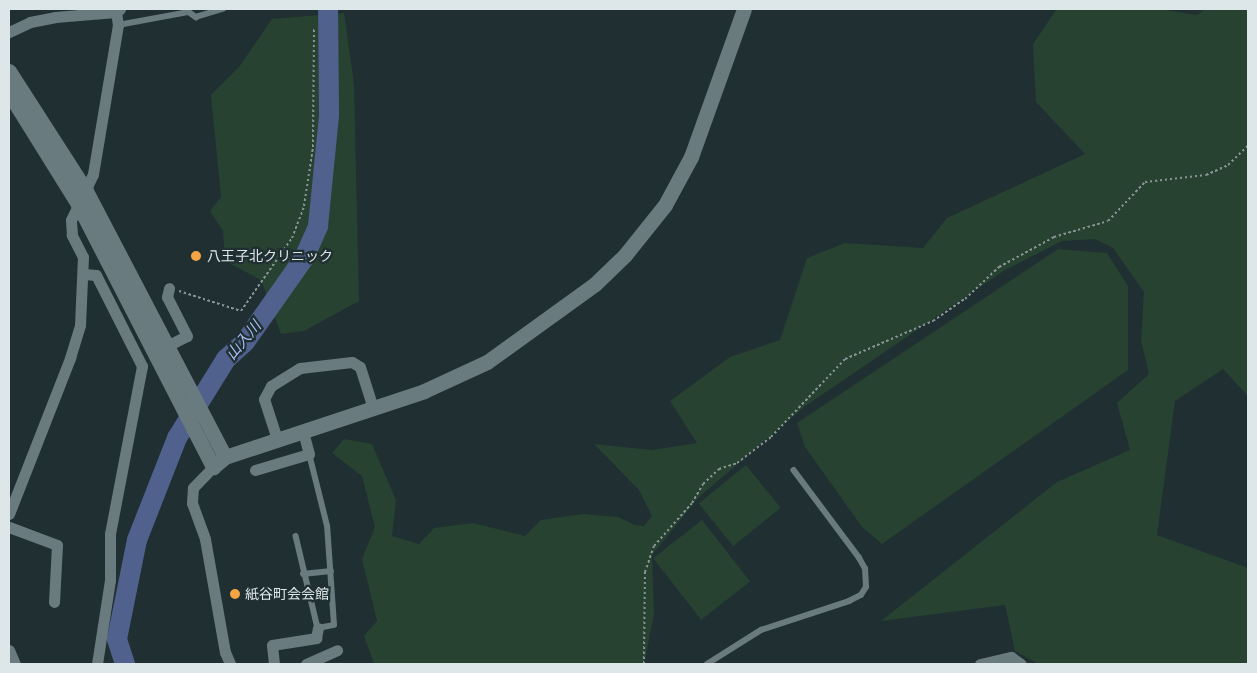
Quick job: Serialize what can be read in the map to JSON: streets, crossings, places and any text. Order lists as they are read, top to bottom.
{
  "water": ["山入川"],
  "places": ["八王子北クリニック", "紙谷町会会館"]
}
